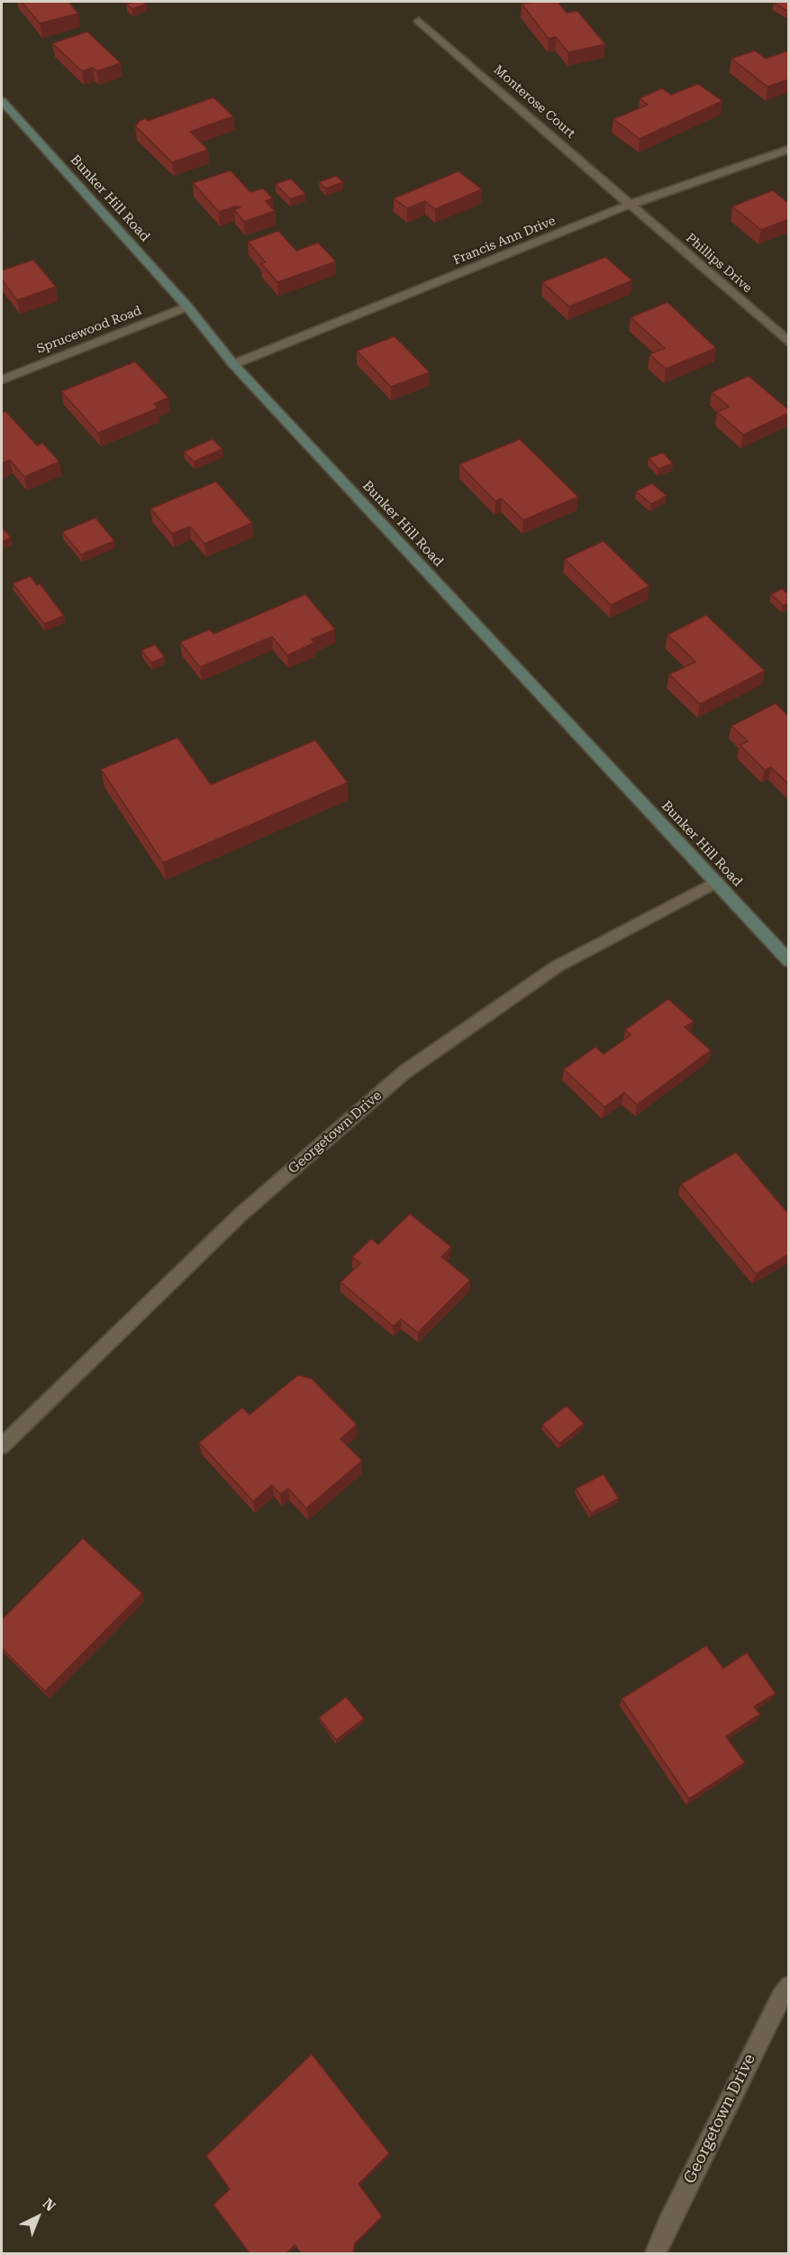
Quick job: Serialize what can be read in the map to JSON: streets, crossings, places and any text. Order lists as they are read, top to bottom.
{
  "streets": {
    "main road": ["Bunker Hill Road"],
    "street": [
      "Monterose Court",
      "Francis Ann Drive",
      "Phillips Drive",
      "Sprucewood Road",
      "Georgetown Drive"
    ]
  },
  "crossings": [
    ["Monterose Court", "Francis Ann Drive"],
    ["Monterose Court", "Phillips Drive"],
    ["Bunker Hill Road", "Francis Ann Drive"],
    ["Bunker Hill Road", "Sprucewood Road"],
    ["Bunker Hill Road", "Georgetown Drive"],
    ["Francis Ann Drive", "Phillips Drive"]
  ],
  "north": "top right"
}
